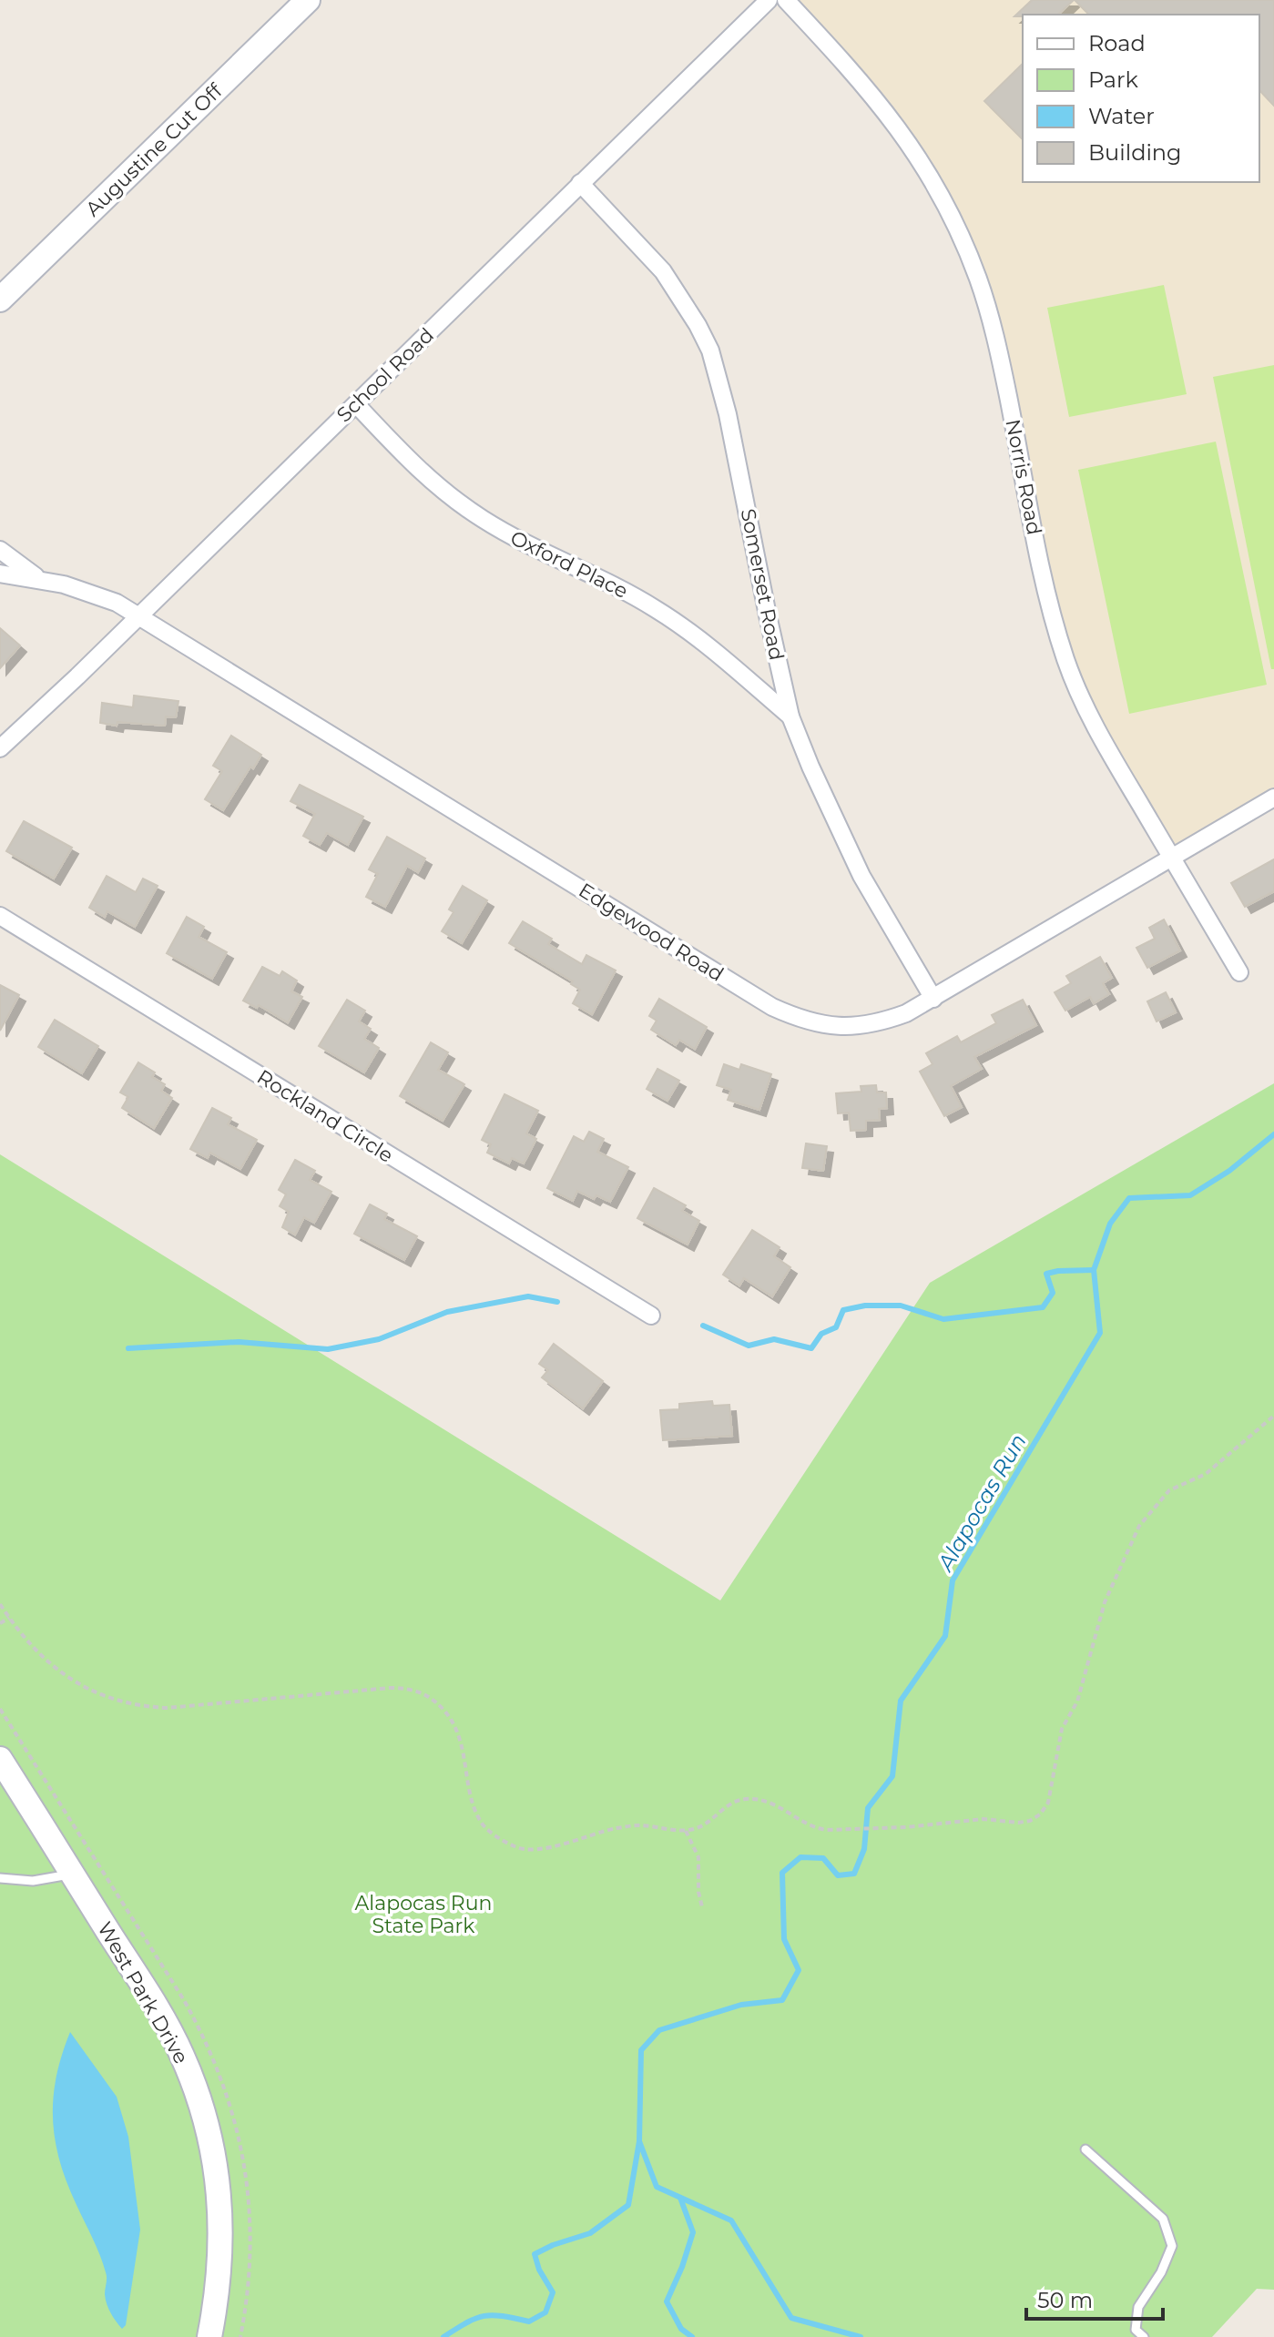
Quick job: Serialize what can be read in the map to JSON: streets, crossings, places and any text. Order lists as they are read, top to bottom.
{
  "streets": {
    "street": [
      "Augustine Cut Off",
      "School Road",
      "Norris Road",
      "Oxford Place",
      "Somerset Road",
      "Edgewood Road",
      "Rockland Circle",
      "West Park Drive"
    ]
  },
  "crossings": [
    ["School Road", "Oxford Place"],
    ["School Road", "Somerset Road"],
    ["School Road", "Edgewood Road"],
    ["Norris Road", "Edgewood Road"],
    ["Oxford Place", "Somerset Road"],
    ["Somerset Road", "Edgewood Road"]
  ],
  "water": ["Alapocas Run"],
  "parks": ["Alapocas Run State Park"],
  "legend": [
    "Road",
    "Park",
    "Water",
    "Building"
  ],
  "scale_bar": "50 m"
}
